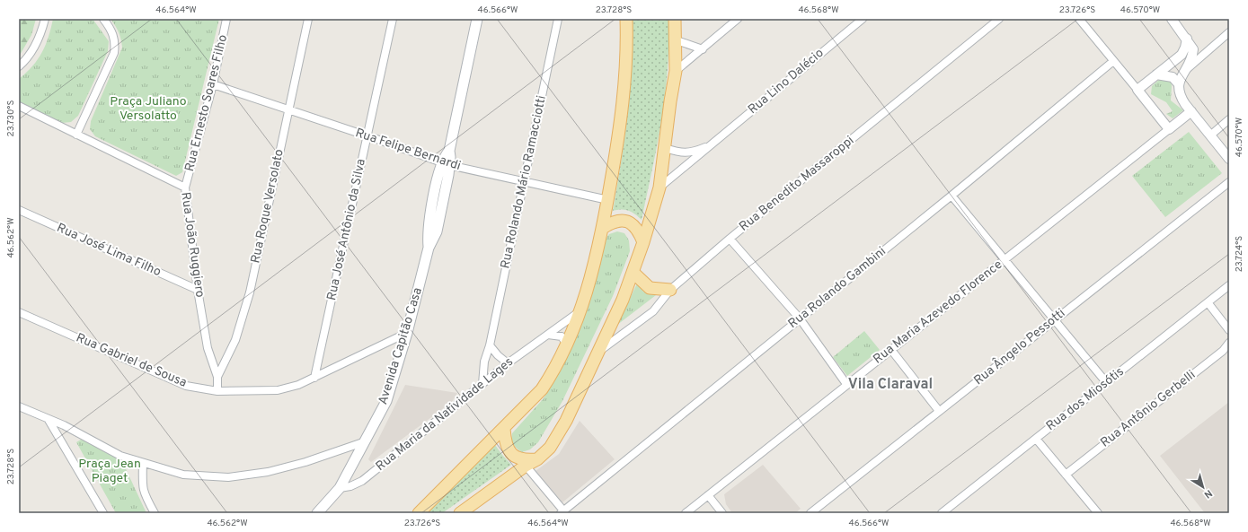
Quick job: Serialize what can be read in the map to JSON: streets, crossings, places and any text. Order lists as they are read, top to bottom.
{
  "streets": {
    "main road": ["Avenida Capitão Casa"],
    "street": [
      "Rua Lino Dalécio",
      "Rua Ernesto Soares Filho",
      "Rua Felipe Bernardi",
      "Rua Rolando Mário Ramacciotti",
      "Rua Benedito Massaroppi",
      "Rua Roque Versolato",
      "Rua José Antônio da Silva",
      "Rua João Ruggiero",
      "Rua José Lima Filho",
      "Rua Rolando Gambini",
      "Rua Maria Azevedo Florence",
      "Rua Ângelo Pessotti",
      "Rua Gabriel de Sousa",
      "Rua dos Miosótis",
      "Rua Antônio Gerbelli",
      "Rua Maria da Natividade Lages"
    ]
  },
  "crossings": [
    ["Rua Ernesto Soares Filho", "Rua Felipe Bernardi"],
    ["Rua Ernesto Soares Filho", "Rua João Ruggiero"],
    ["Rua Felipe Bernardi", "Rua Rolando Mário Ramacciotti"],
    ["Rua Felipe Bernardi", "Rua Roque Versolato"],
    ["Rua Felipe Bernardi", "Rua José Antônio da Silva"],
    ["Rua Felipe Bernardi", "Avenida Capitão Casa"],
    ["Rua Rolando Mário Ramacciotti", "Rua Maria da Natividade Lages"],
    ["Rua Roque Versolato", "Rua João Ruggiero"],
    ["Rua Roque Versolato", "Rua Gabriel de Sousa"],
    ["Rua José Antônio da Silva", "Rua Gabriel de Sousa"],
    ["Rua João Ruggiero", "Rua José Lima Filho"],
    ["Avenida Capitão Casa", "Rua Gabriel de Sousa"],
    ["Avenida Capitão Casa", "Rua Maria da Natividade Lages"]
  ],
  "districts": ["Vila Claraval"],
  "parks": ["Praça Juliano Versolatto", "Praça Jean Piaget"],
  "north": "bottom right",
  "coordinates": [
    "46.564°W",
    "46.566°W",
    "23.728°S",
    "46.568°W",
    "23.726°S",
    "46.570°W",
    "23.730°S",
    "46.562°W",
    "23.724°S"
  ]
}
